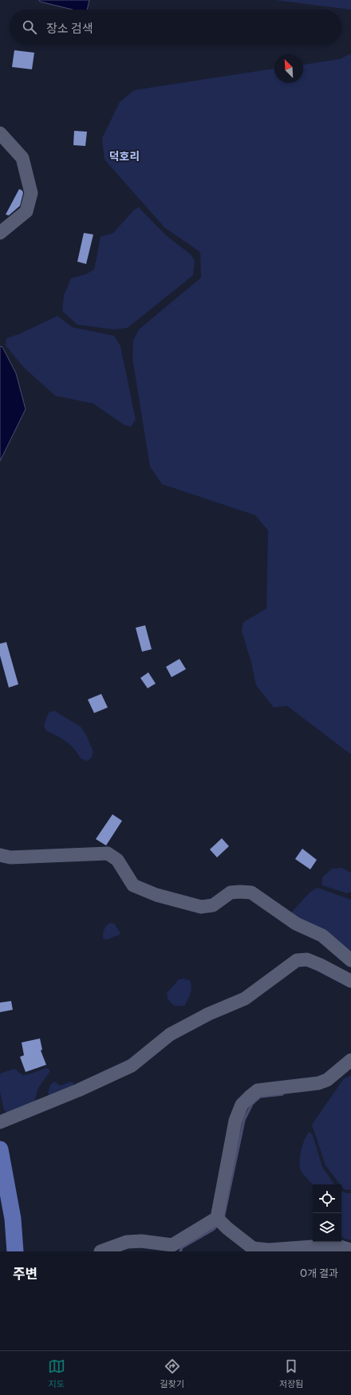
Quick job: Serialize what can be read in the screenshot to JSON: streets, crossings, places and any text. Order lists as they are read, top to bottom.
{
  "districts": ["덕호리"],
  "north": "top left",
  "page": {
    "search": "장소 검색",
    "heading": ["주변", "0개 결과"],
    "nav": ["지도", "길찾기", "저장됨"]
  }
}
